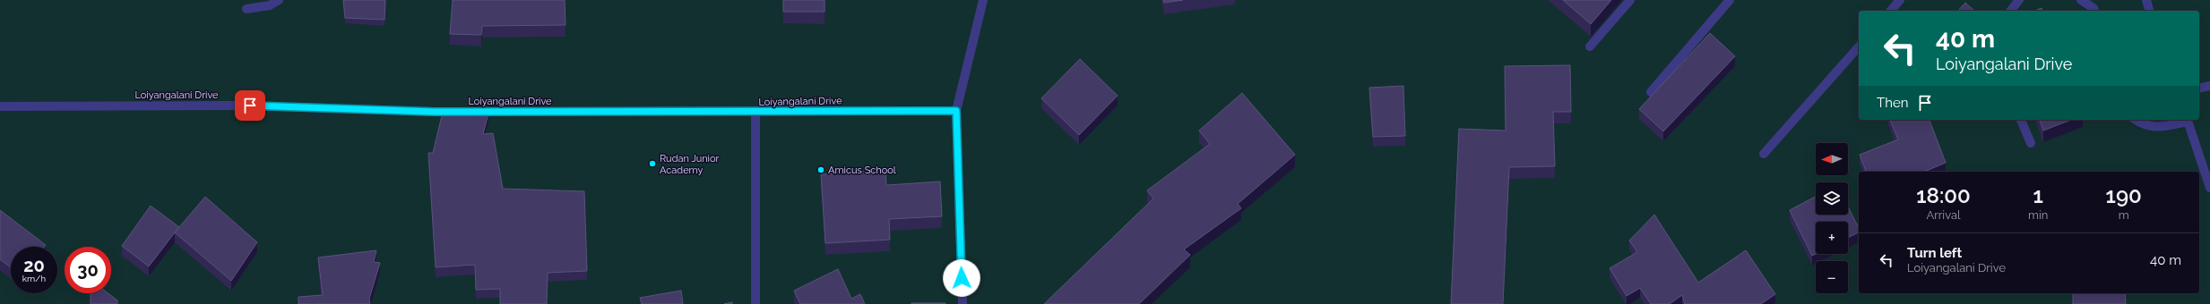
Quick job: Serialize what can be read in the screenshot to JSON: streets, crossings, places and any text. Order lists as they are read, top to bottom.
{
  "streets": {
    "street": ["Loiyangalani Drive"]
  },
  "places": ["Rudan Junior Academy", "Amicus School"],
  "north": "left",
  "page": {
    "turn": ["40 m", "Loiyangalani Drive"],
    "then": "Then",
    "map_buttons": ["+", "−"],
    "eta": [
      "18:00",
      "Arrival",
      "1",
      "min",
      "190",
      "m"
    ],
    "list": [
      {
        "name": "Turn left",
        "note": "Loiyangalani Drive",
        "value": "40 m"
      }
    ],
    "speed": "20 km/h",
    "limit": "30"
  }
}
